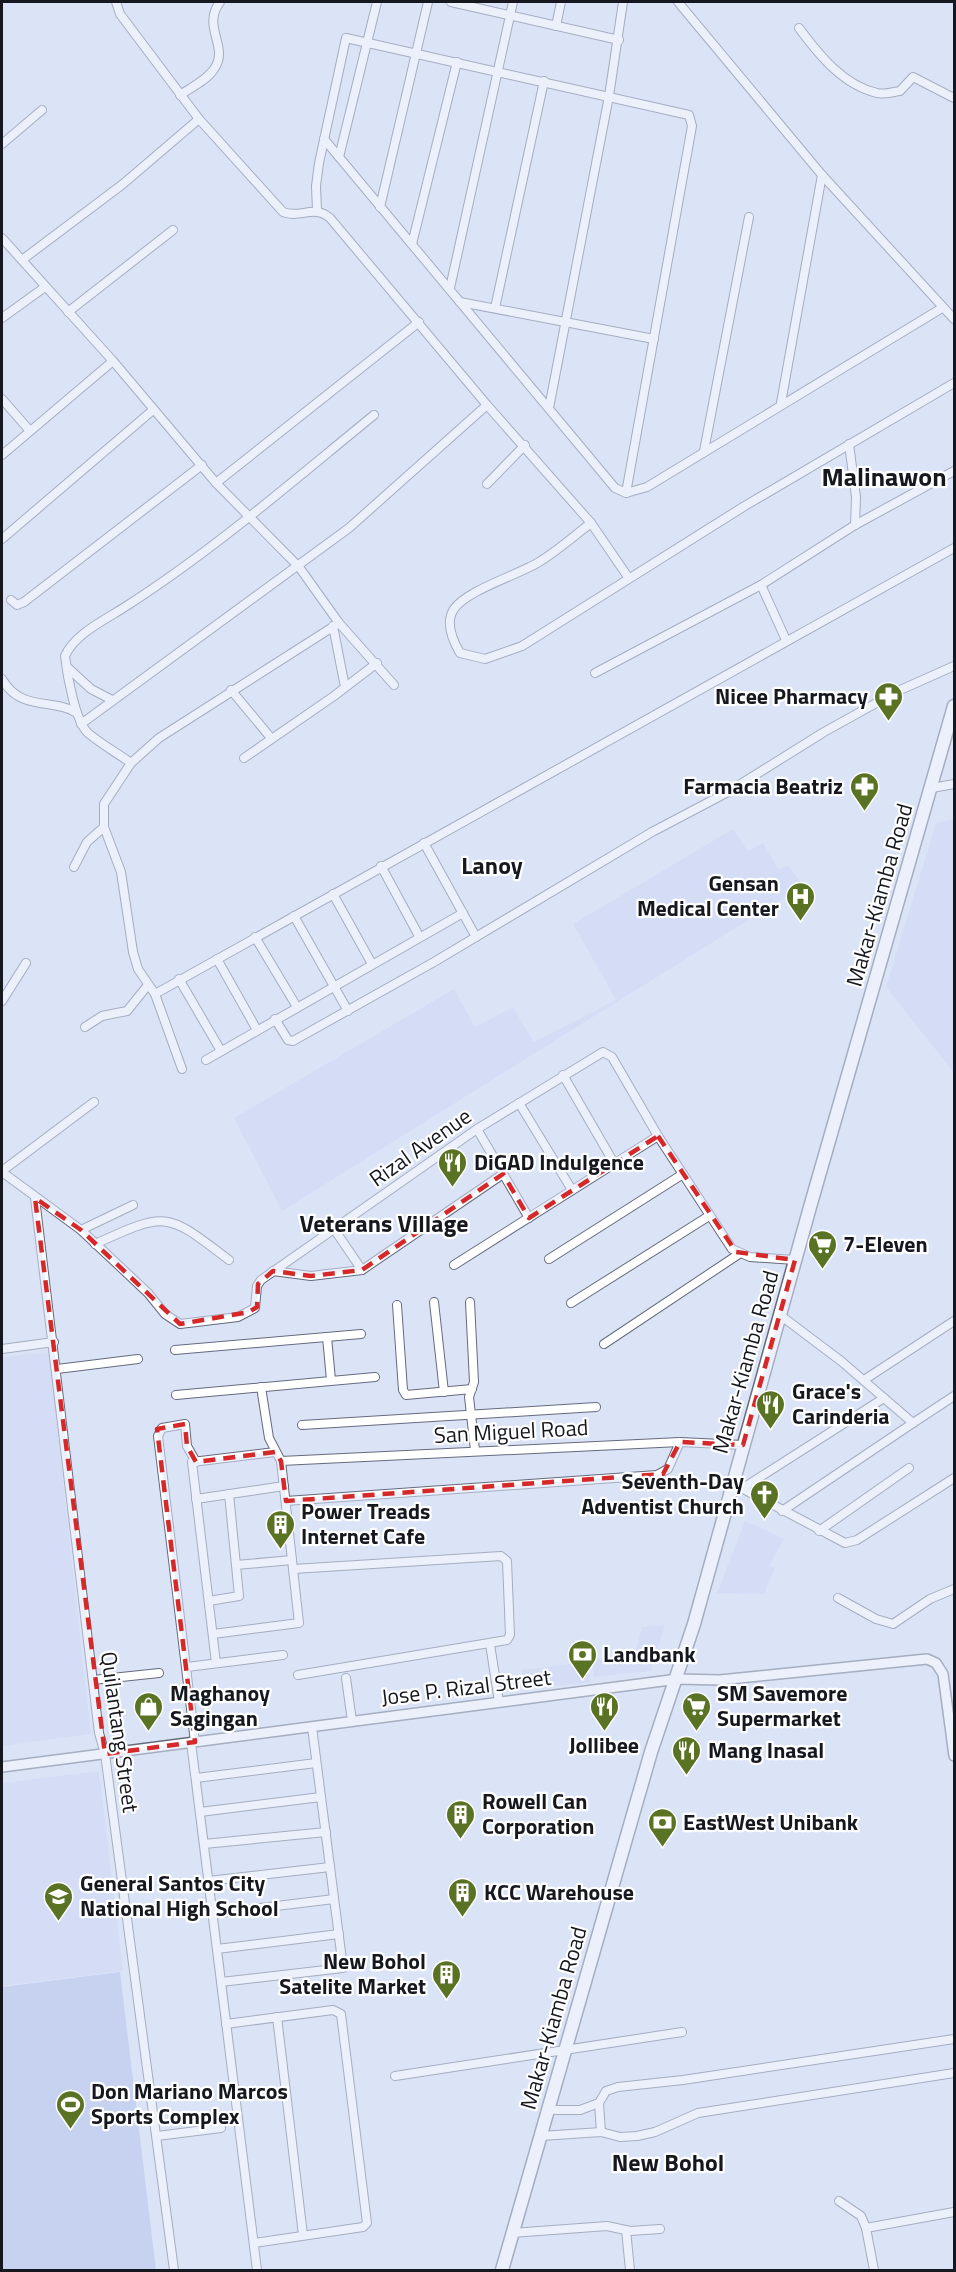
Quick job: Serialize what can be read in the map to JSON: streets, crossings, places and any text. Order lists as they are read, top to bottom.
{
  "streets": {
    "main road": ["Makar-Kiamba Road"],
    "street": [
      "Rizal Avenue",
      "San Miguel Road",
      "Jose P. Rizal Street",
      "Quilantang Street"
    ]
  },
  "crossings": [
    ["Makar-Kiamba Road", "San Miguel Road"],
    ["Makar-Kiamba Road", "Jose P. Rizal Street"],
    ["Jose P. Rizal Street", "Quilantang Street"]
  ],
  "districts": [
    "Malinawon",
    "Lanoy",
    "Veterans Village",
    "New Bohol"
  ],
  "places": {
    "pharmacy": ["Nicee Pharmacy", "Farmacia Beatriz"],
    "hospital": ["Gensan Medical Center"],
    "restaurant": [
      "DiGAD Indulgence",
      "Grace's Carinderia",
      "Jollibee",
      "Mang Inasal"
    ],
    "supermarket": ["7-Eleven", "SM Savemore Supermarket"],
    "church": ["Seventh-Day Adventist Church"],
    "building": [
      "Power Treads Internet Cafe",
      "Rowell Can Corporation",
      "KCC Warehouse",
      "New Bohol Satelite Market"
    ],
    "bank": ["Landbank", "EastWest Unibank"],
    "shop": ["Maghanoy Sagingan"],
    "school or university": ["General Santos City National High School"],
    "sports": ["Don Mariano Marcos Sports Complex"]
  }
}
